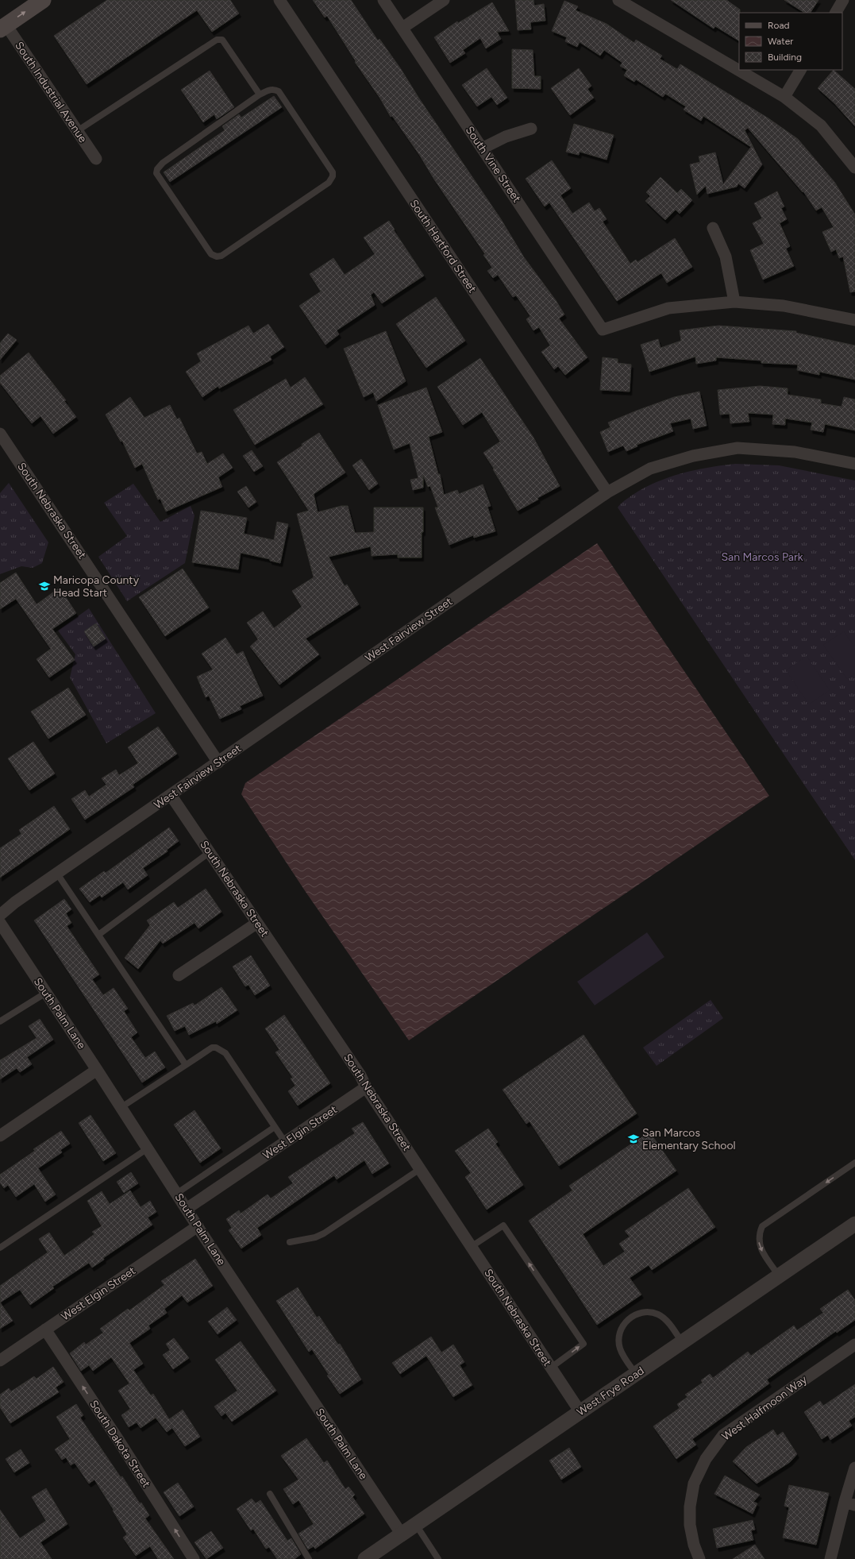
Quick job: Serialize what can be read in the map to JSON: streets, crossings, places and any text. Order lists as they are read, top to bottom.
{
  "streets": {
    "street": [
      "South Industrial Avenue",
      "South Vine Street",
      "South Hartford Street",
      "South Nebraska Street",
      "West Fairview Street",
      "South Palm Lane",
      "West Elgin Street",
      "West Frye Road",
      "West Halfmoon Way",
      "South Dakota Street"
    ]
  },
  "crossings": [
    ["South Hartford Street", "West Fairview Street"],
    ["South Nebraska Street", "West Fairview Street"],
    ["South Nebraska Street", "West Elgin Street"],
    ["South Nebraska Street", "West Frye Road"],
    ["South Palm Lane", "West Elgin Street"],
    ["South Palm Lane", "West Frye Road"],
    ["West Elgin Street", "South Dakota Street"]
  ],
  "one_way": ["South Dakota Street"],
  "parks": ["San Marcos Park"],
  "places": {
    "school or university": ["Maricopa County Head Start", "San Marcos Elementary School"]
  },
  "legend": ["Road", "Water", "Building"]
}
